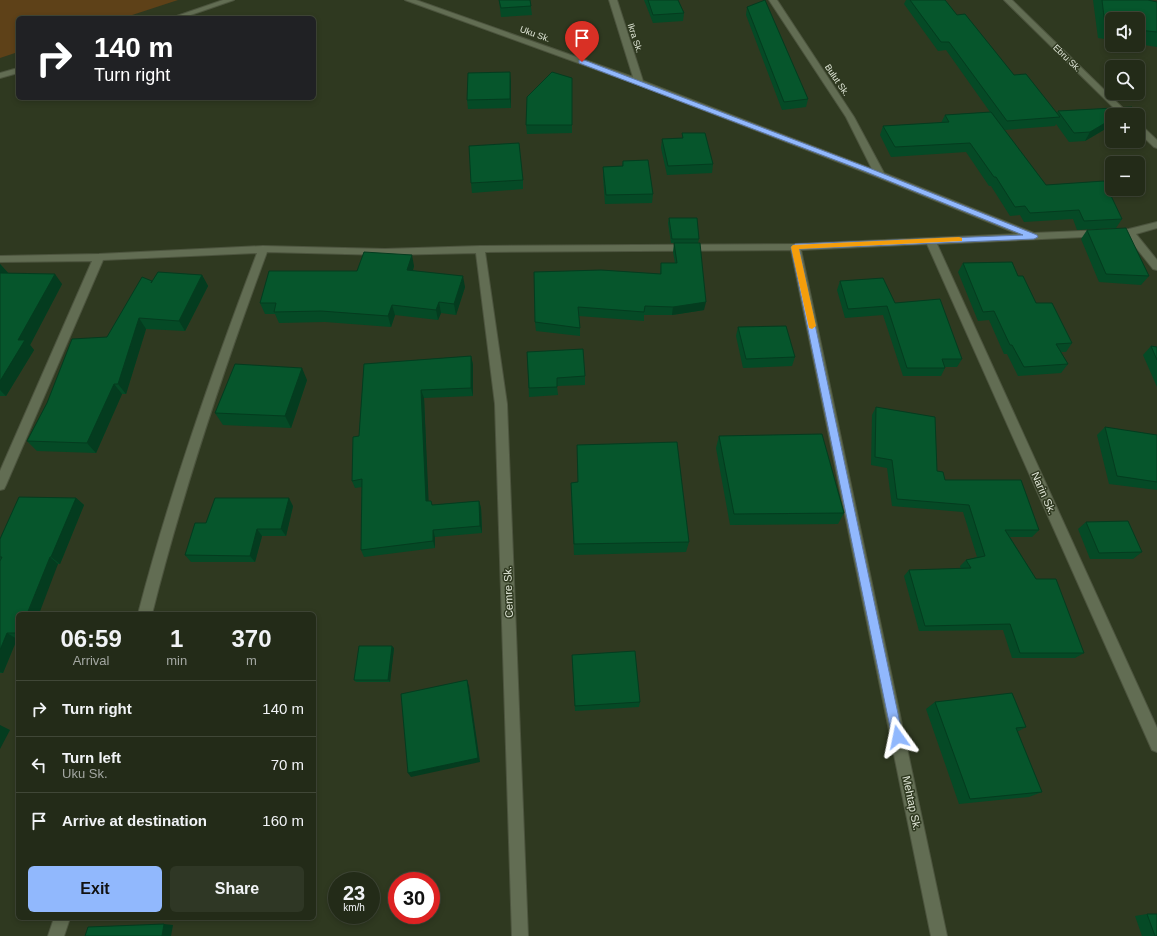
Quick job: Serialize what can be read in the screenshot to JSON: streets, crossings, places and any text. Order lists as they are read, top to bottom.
{
  "streets": {
    "street": [
      "Uku Sk.",
      "Ikra Sk.",
      "Ebru Sk.",
      "Bulut Sk.",
      "Narin Sk.",
      "Cemre Sk.",
      "Mehtap Sk."
    ]
  },
  "crossings": [
    ["Uku Sk.", "Ikra Sk."],
    ["Uku Sk.", "Bulut Sk."]
  ],
  "page": {
    "map_buttons": ["+", "−"],
    "turn": ["140 m", "Turn right"],
    "eta": [
      "06:59",
      "Arrival",
      "1",
      "min",
      "370",
      "m"
    ],
    "list": [
      {
        "name": "Turn right",
        "value": "140 m"
      },
      {
        "name": "Turn left",
        "note": "Uku Sk.",
        "value": "70 m"
      },
      {
        "name": "Arrive at destination",
        "value": "160 m"
      }
    ],
    "buttons": ["Exit", "Share"],
    "speed": "23 km/h",
    "limit": "30"
  }
}
